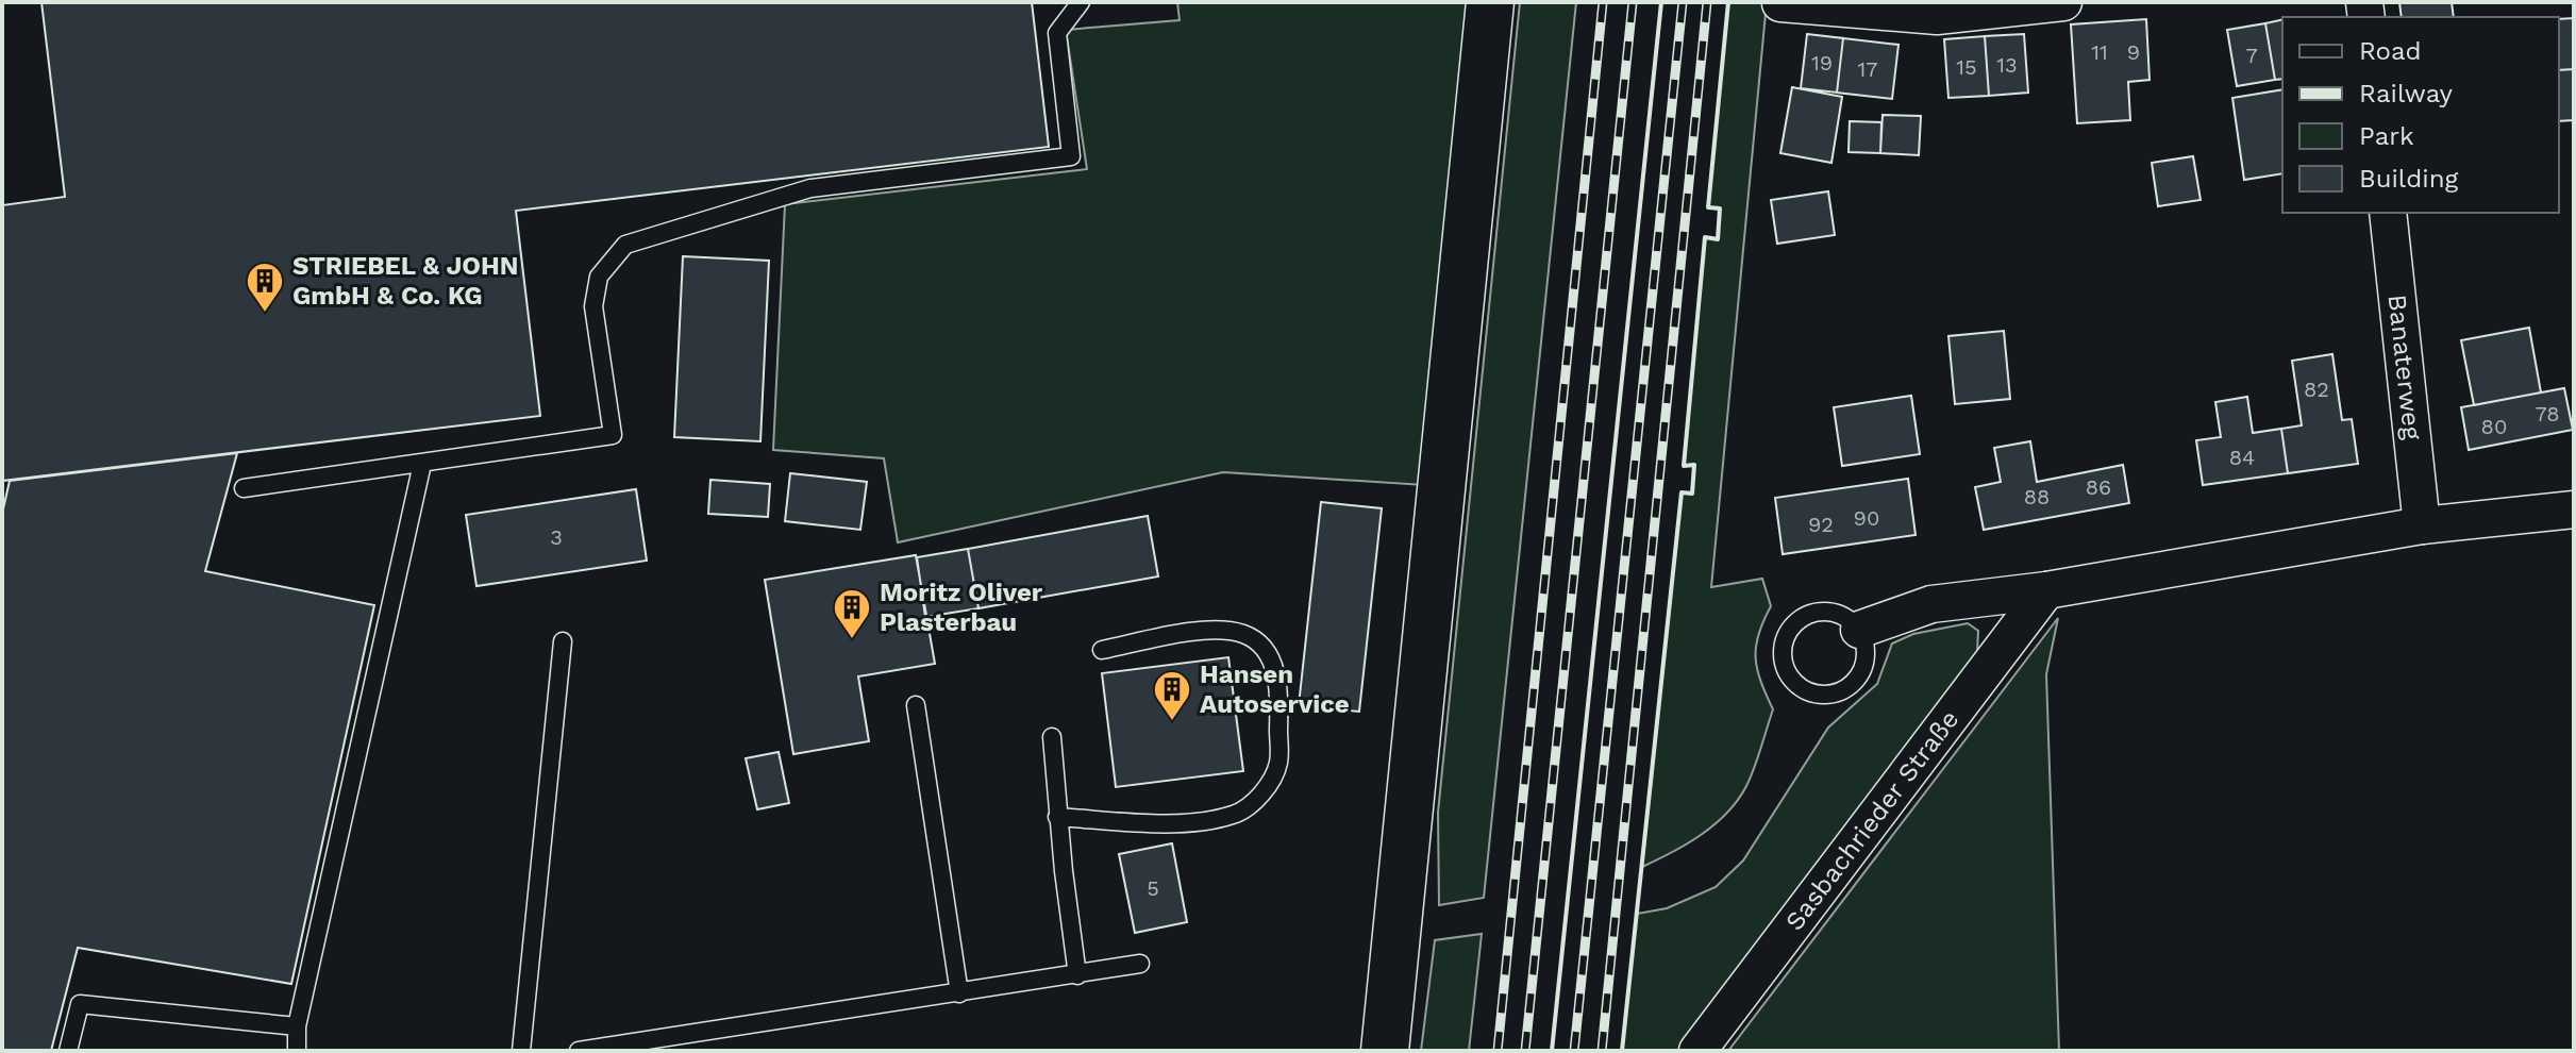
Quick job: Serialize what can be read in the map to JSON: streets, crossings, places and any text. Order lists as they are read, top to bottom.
{
  "streets": {
    "street": ["Banaterweg", "Sasbachrieder Straße"]
  },
  "places": {
    "building": ["STRIEBEL & JOHN GmbH & Co. KG", "Moritz Oliver Plasterbau", "Hansen Autoservice"]
  },
  "house_numbers": [
    "11",
    "9",
    "7",
    "19",
    "13",
    "15",
    "17",
    "82",
    "78",
    "80",
    "84",
    "86",
    "88",
    "90",
    "92",
    "3",
    "5"
  ],
  "legend": [
    "Road",
    "Railway",
    "Park",
    "Building"
  ]
}
